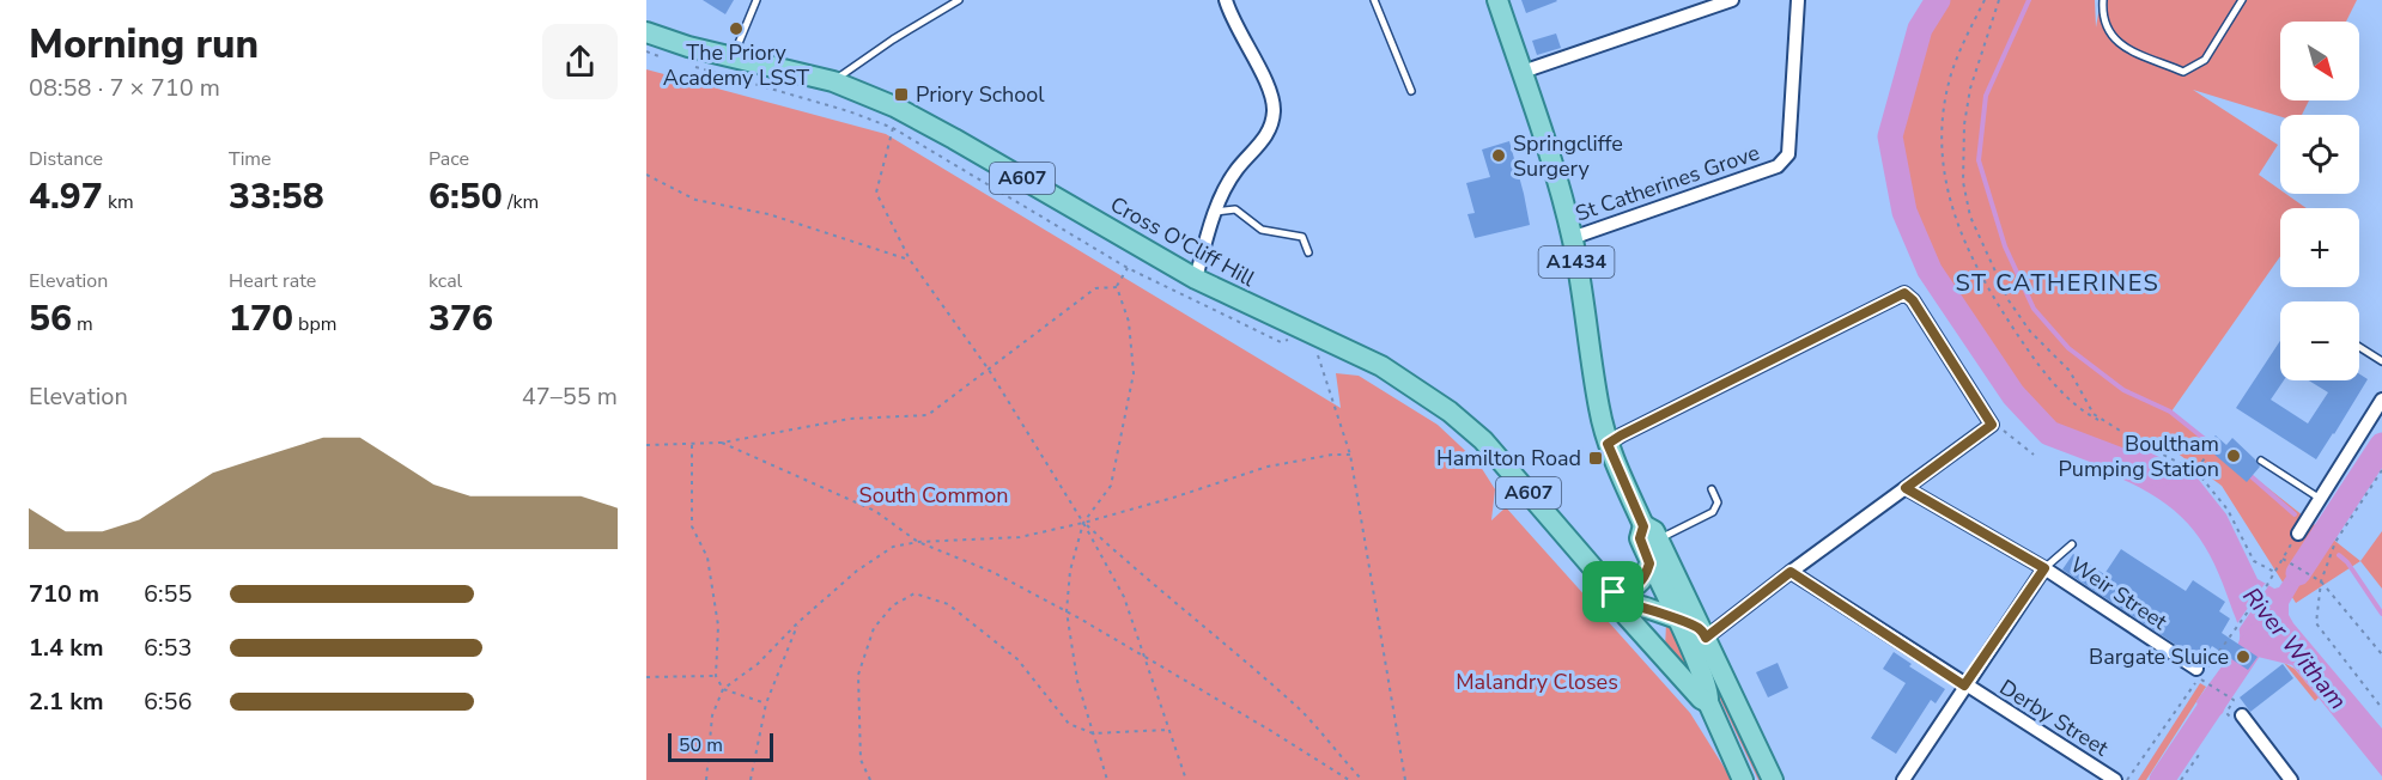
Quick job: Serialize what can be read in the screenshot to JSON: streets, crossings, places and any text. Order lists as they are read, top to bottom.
{
  "streets": {
    "main road": ["A607", "Cross O'Cliff Hill", "A1434"],
    "street": ["St Catherines Grove", "Weir Street", "Derby Street"]
  },
  "crossings": [
    ["A607", "Cross O'Cliff Hill"],
    ["A607", "A1434"],
    ["St Catherines Grove", "A1434"]
  ],
  "districts": ["ST CATHERINES"],
  "water": ["River Witham"],
  "parks": ["South Common", "Malandry Closes"],
  "places": {
    "other": [
      "The Priory Academy LSST",
      "Springcliffe Surgery",
      "Boultham Pumping Station",
      "Bargate Sluice"
    ],
    "transit": ["Priory School", "Hamilton Road"]
  },
  "scale_bar": "50 m",
  "north": "bottom right",
  "page": {
    "heading": ["Morning run", "08:58 · 7 × 710 m"],
    "map_buttons": ["+", "−"],
    "stats": [
      ["Distance", "4.97 km"],
      ["Time", "33:58"],
      ["Pace", "6:50 /km"],
      ["Elevation", "56 m"],
      ["Heart rate", "170 bpm"],
      ["kcal", "376"]
    ],
    "chart": ["Elevation", "47–55 m"],
    "list": [
      {
        "name": "710 m",
        "note": "6:55"
      },
      {
        "name": "1.4 km",
        "note": "6:53"
      },
      {
        "name": "2.1 km",
        "note": "6:56"
      }
    ],
    "scale": "50 m"
  }
}
